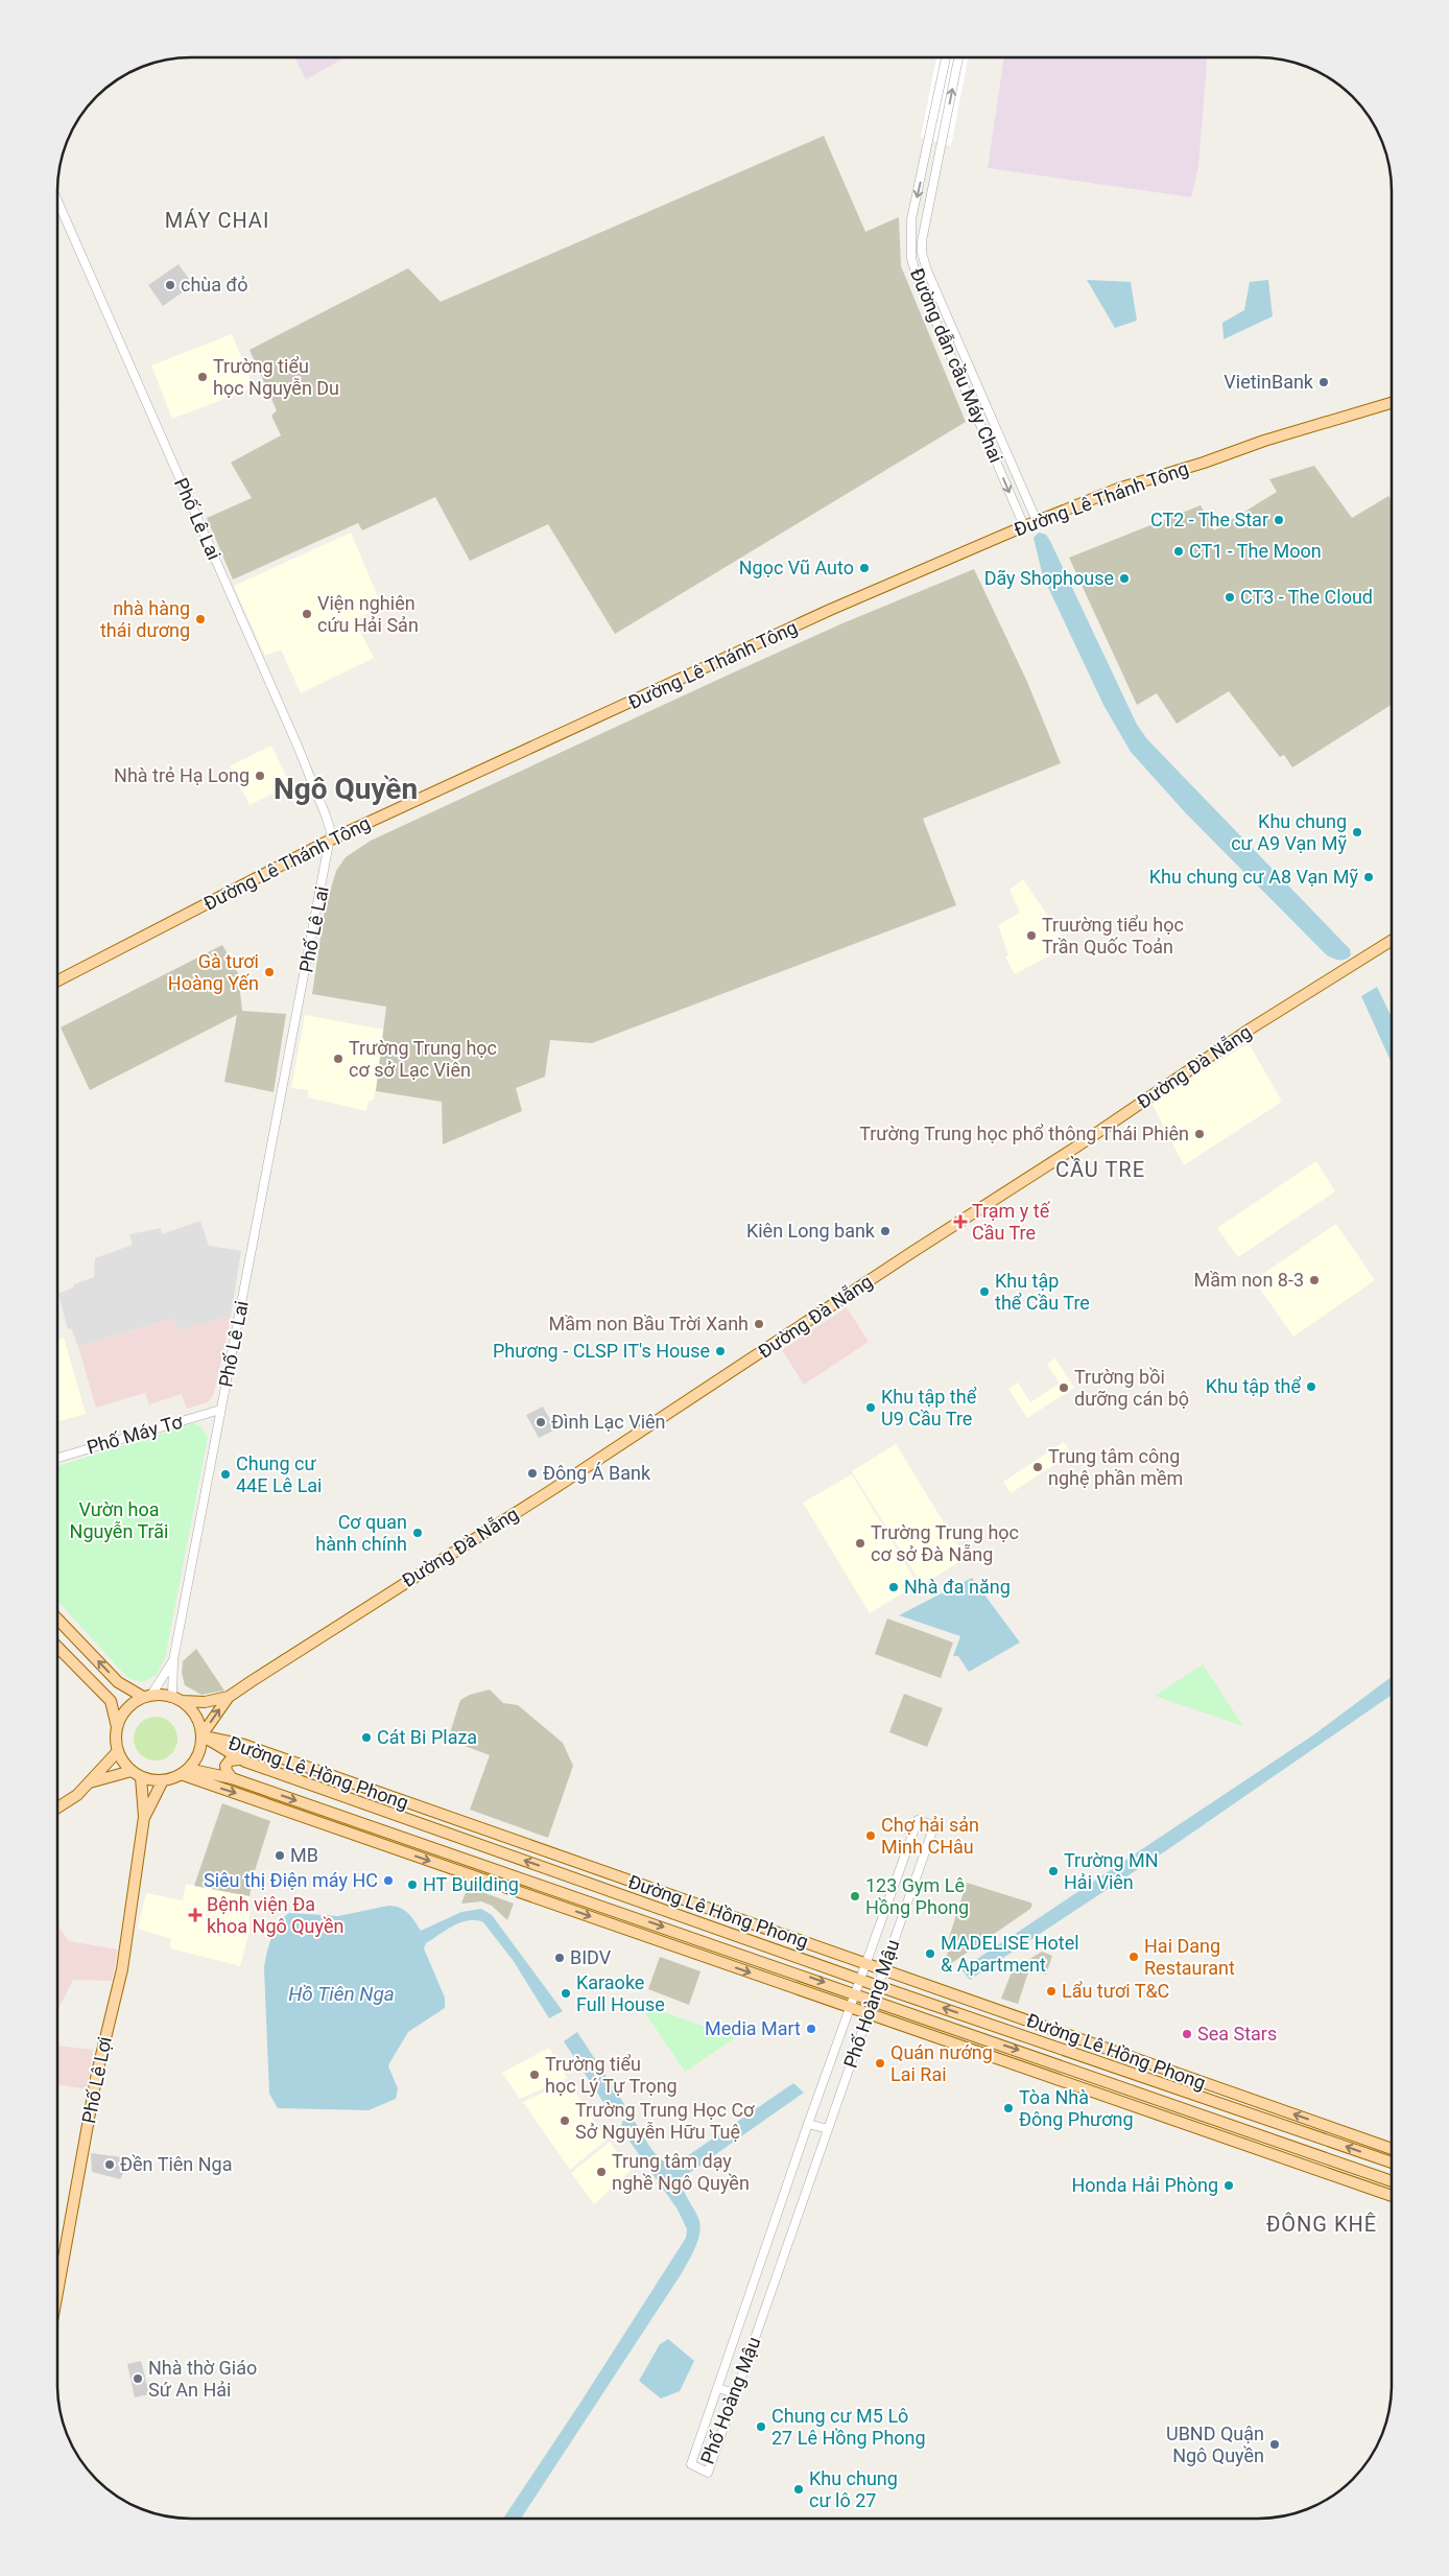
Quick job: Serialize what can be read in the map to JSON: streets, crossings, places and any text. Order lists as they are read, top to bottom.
{
  "streets": {
    "main road": [
      "Đường Lê Thánh Tông",
      "Đường Đà Nẵng",
      "Đường Lê Hồng Phong",
      "Phố Lê Lợi"
    ],
    "street": [
      "Đường dẫn cầu Máy Chai",
      "Phố Lê Lai",
      "Phố Máy Tơ",
      "Phố Hoàng Mậu"
    ]
  },
  "crossings": [
    ["Đường dẫn cầu Máy Chai", "Đường Lê Thánh Tông"],
    ["Đường Lê Thánh Tông", "Phố Lê Lai"],
    ["Phố Lê Lai", "Đường Đà Nẵng"],
    ["Phố Lê Lai", "Phố Máy Tơ"],
    ["Phố Lê Lai", "Đường Lê Hồng Phong"],
    ["Phố Lê Lai", "Phố Lê Lợi"],
    ["Đường Đà Nẵng", "Đường Lê Hồng Phong"],
    ["Đường Đà Nẵng", "Phố Lê Lợi"],
    ["Đường Lê Hồng Phong", "Phố Hoàng Mậu"],
    ["Đường Lê Hồng Phong", "Phố Lê Lợi"]
  ],
  "districts": [
    "MÁY CHAI",
    "Ngô Quyền",
    "CẦU TRE",
    "ĐÔNG KHÊ"
  ],
  "water": ["Hồ Tiên Nga"],
  "parks": ["Vườn hoa Nguyễn Trãi"],
  "places": {
    "other": [
      "chùa đỏ",
      "Trường tiểu học Nguyễn Du",
      "VietinBank",
      "CT2 - The Star",
      "CT1 - The Moon",
      "Ngọc Vũ Auto",
      "Dãy Shophouse",
      "CT3 - The Cloud",
      "Viện nghiên cứu Hải Sản",
      "nhà hàng thái dương",
      "Nhà trẻ Hạ Long",
      "Khu chung cư A9 Vạn Mỹ",
      "Khu chung cư A8 Vạn Mỹ",
      "Truường tiểu học Trần Quốc Toản",
      "Gà tươi Hoàng Yến",
      "Trường Trung học cơ sở Lạc Viên",
      "Trường Trung học phổ thông Thái Phiên",
      "Kiên Long bank",
      "Mầm non 8-3",
      "Khu tập thể Cầu Tre",
      "Mầm non Bầu Trời Xanh",
      "Phương - CLSP IT's House",
      "Khu tập thể",
      "Trường bồi dưỡng cán bộ",
      "Khu tập thể U9 Cầu Tre",
      "Đình Lạc Viên",
      "Trung tâm công nghệ phần mềm",
      "Đông Á Bank",
      "Chung cư 44E Lê Lai",
      "Cơ quan hành chính",
      "Trường Trung học cơ sở Đà Nẵng",
      "Nhà đa năng",
      "Cát Bi Plaza",
      "Chợ hải sản Minh CHâu",
      "MB",
      "Trường MN Hải Viên",
      "Siêu thị Điện máy HC",
      "HT Building",
      "123 Gym Lê Hồng Phong",
      "MADELISE Hotel & Apartment",
      "Hai Dang Restaurant",
      "BIDV",
      "Lẩu tươi T&C",
      "Karaoke Full House",
      "Media Mart",
      "Sea Stars",
      "Quán nướng Lai Rai",
      "Trường tiểu học Lý Tự Trọng",
      "Tòa Nhà Đông Phương",
      "Trường Trung Học Cơ Sở Nguyễn Hữu Tuệ",
      "Đền Tiên Nga",
      "Trung tâm dạy nghề Ngô Quyền",
      "Honda Hải Phòng",
      "Nhà thờ Giáo Sứ An Hải",
      "Chung cư M5 Lô 27 Lê Hồng Phong",
      "UBND Quận Ngô Quyền",
      "Khu chung cư lô 27"
    ],
    "health": ["Trạm y tế Cầu Tre", "Bệnh viện Đa khoa Ngô Quyền"]
  }
}
